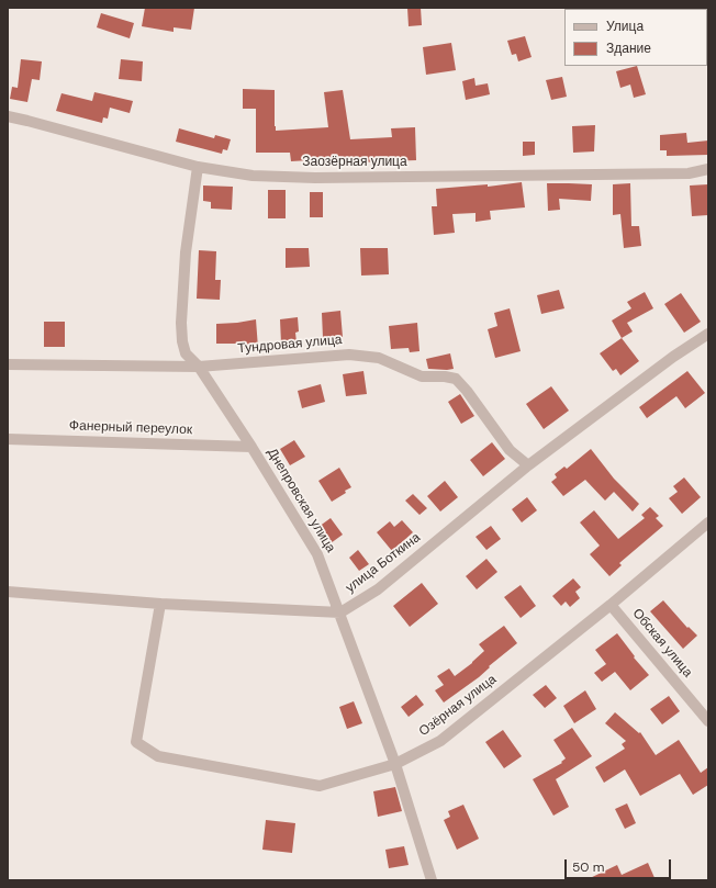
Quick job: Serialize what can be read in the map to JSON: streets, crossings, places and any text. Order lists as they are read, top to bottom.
{
  "streets": {
    "street": [
      "Заозёрная улица",
      "Тундровая улица",
      "Фанерный переулок",
      "Днепровская улица",
      "улица Боткина",
      "Обская улица",
      "Озёрная улица"
    ]
  },
  "crossings": [
    ["Заозёрная улица", "Днепровская улица"],
    ["Тундровая улица", "Днепровская улица"],
    ["Тундровая улица", "улица Боткина"],
    ["Фанерный переулок", "Днепровская улица"],
    ["Днепровская улица", "улица Боткина"],
    ["Днепровская улица", "Озёрная улица"],
    ["Обская улица", "Озёрная улица"]
  ],
  "legend": ["Улица", "Здание"],
  "scale_bar": "50 m"
}
